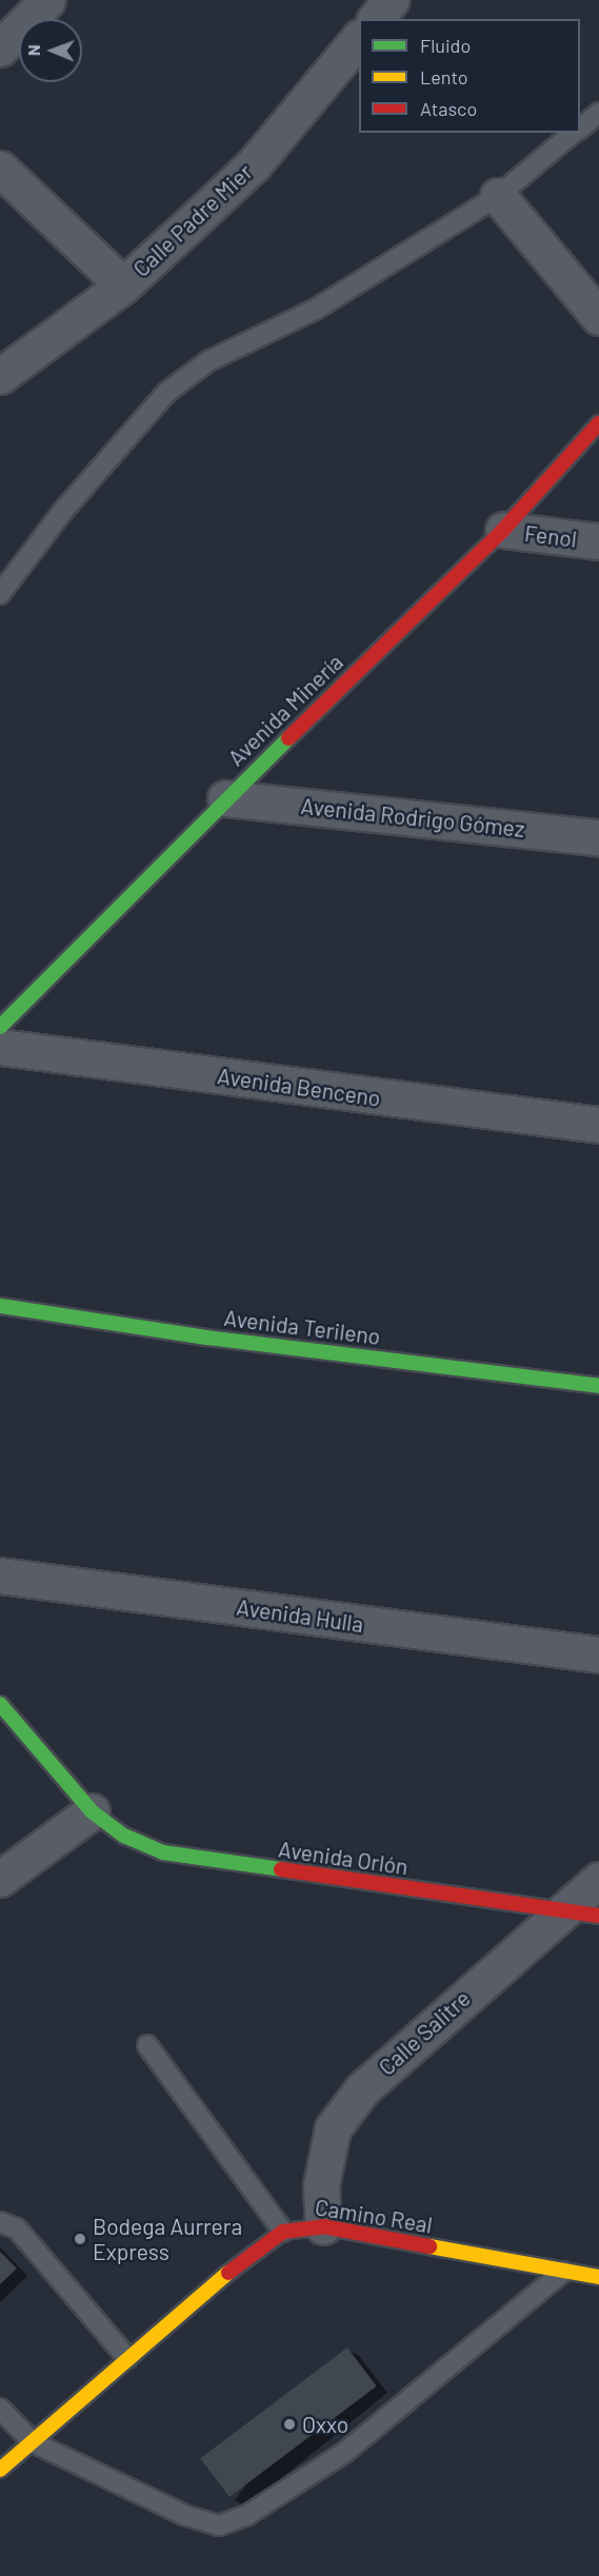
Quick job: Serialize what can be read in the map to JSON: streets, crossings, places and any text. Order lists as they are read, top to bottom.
{
  "streets": {
    "street": [
      "Calle Padre Mier",
      "Fenol",
      "Avenida Minería",
      "Avenida Rodrigo Gómez",
      "Avenida Benceno",
      "Avenida Terileno",
      "Avenida Hulla",
      "Avenida Orlón",
      "Calle Salitre",
      "Camino Real"
    ]
  },
  "crossings": [
    ["Fenol", "Avenida Minería"],
    ["Avenida Minería", "Avenida Rodrigo Gómez"],
    ["Avenida Orlón", "Calle Salitre"],
    ["Calle Salitre", "Camino Real"]
  ],
  "places": ["Bodega Aurrera Express", "Oxxo"],
  "legend": ["Fluido", "Lento", "Atasco"],
  "north": "left"
}
